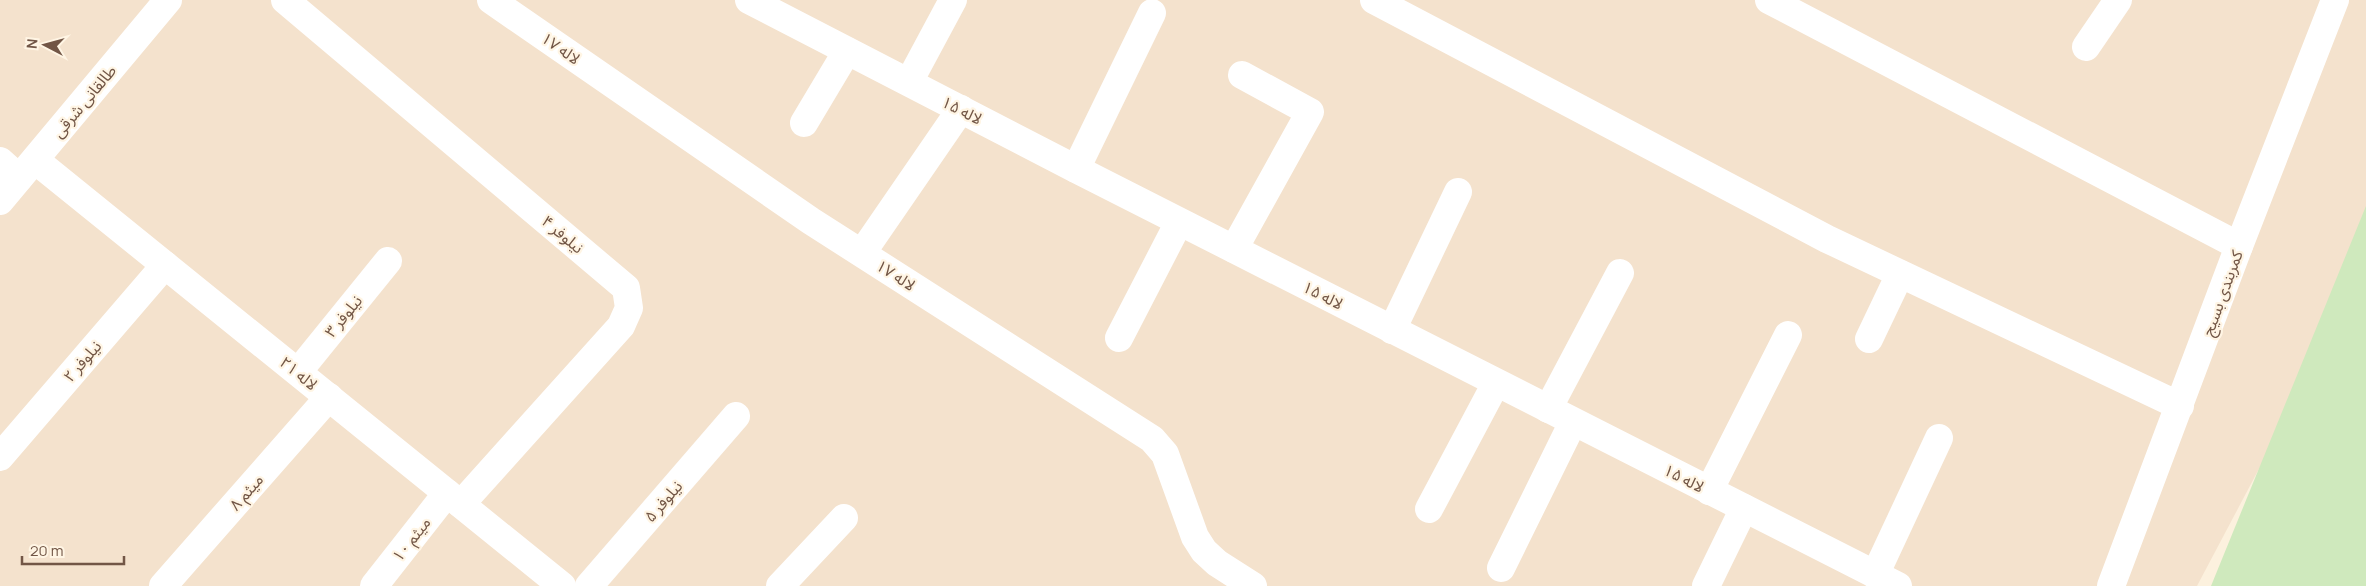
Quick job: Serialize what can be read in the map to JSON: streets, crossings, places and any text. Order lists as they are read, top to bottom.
{
  "streets": {
    "street": [
      "لاله ۱۷",
      "طالقانی شرقی",
      "لاله ۱۵",
      "نیلوفر ۴",
      "کمربندی بسیج",
      "نیلوفر ۳",
      "نیلوفر ۲",
      "لاله ۲۱",
      "میثم ۸",
      "نیلوفر ۵",
      "میثم ۱۰"
    ]
  },
  "crossings": [
    ["طالقانی شرقی", "لاله ۲۱"],
    ["نیلوفر ۴", "لاله ۲۱"],
    ["نیلوفر ۴", "میثم ۱۰"],
    ["نیلوفر ۳", "لاله ۲۱"],
    ["نیلوفر ۲", "لاله ۲۱"],
    ["لاله ۲۱", "میثم ۸"],
    ["لاله ۲۱", "میثم ۱۰"]
  ],
  "scale_bar": "20 m",
  "north": "left"
}
